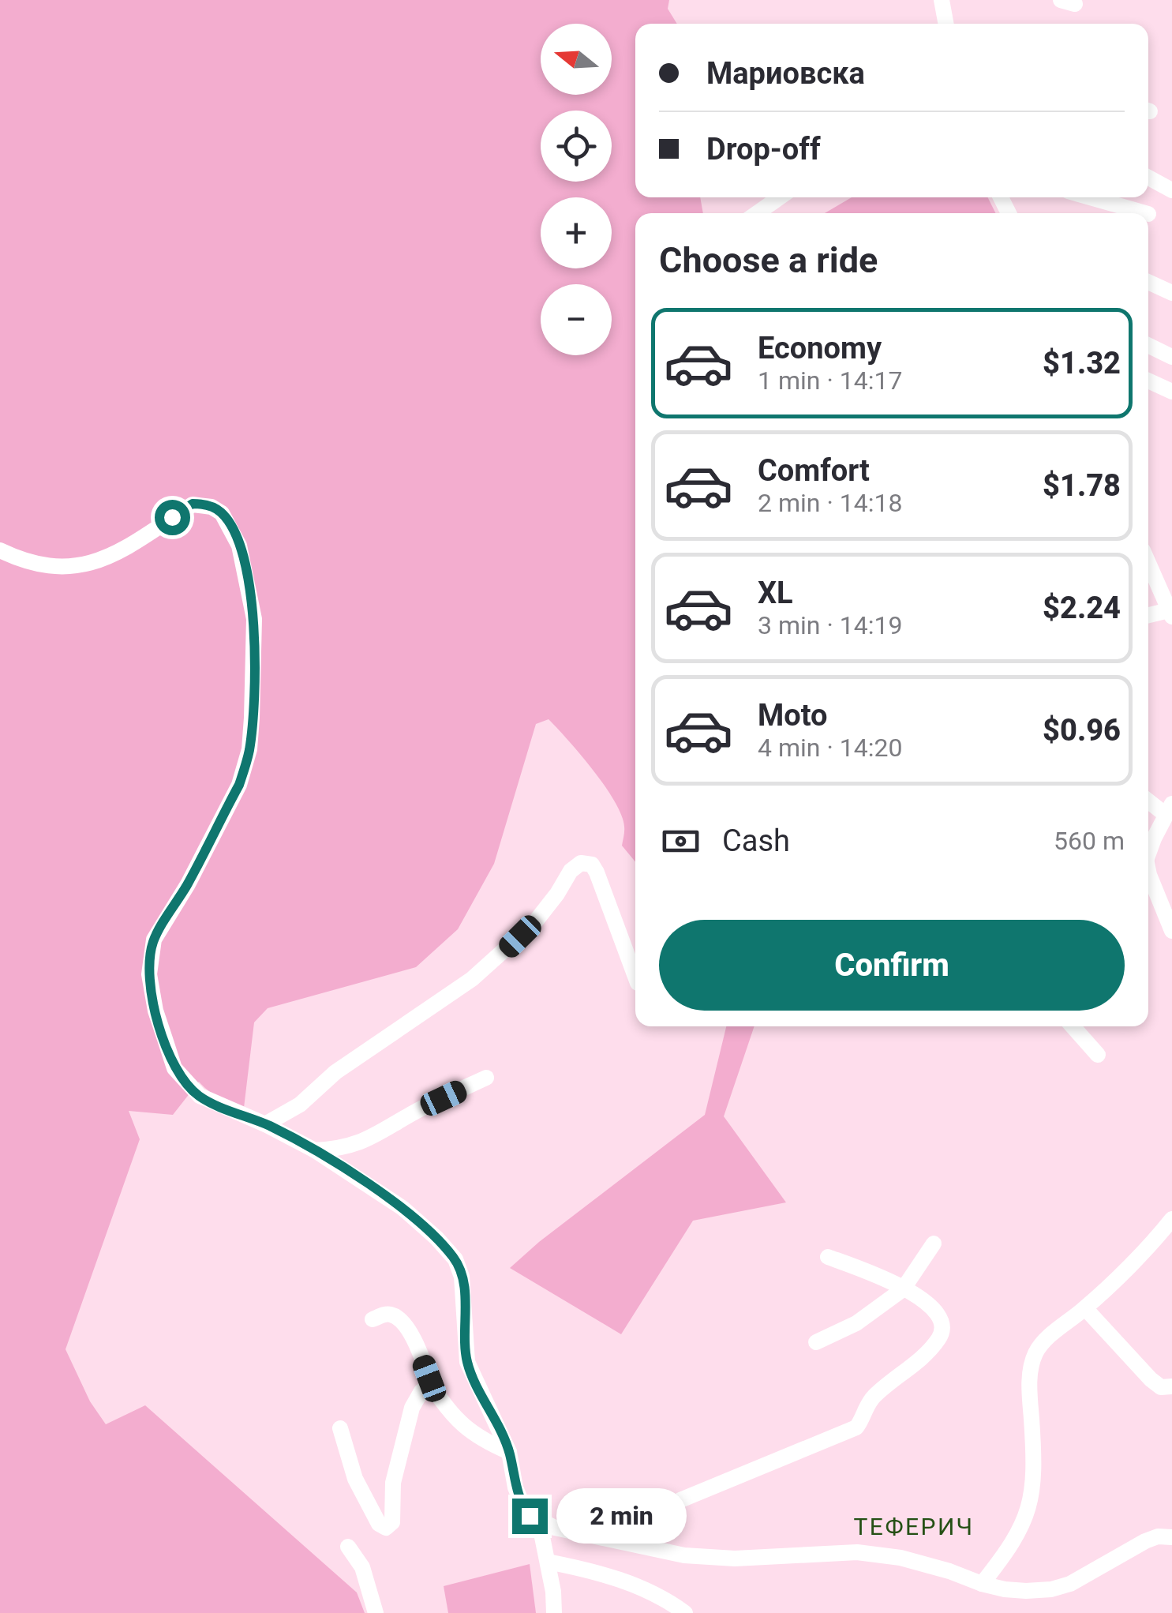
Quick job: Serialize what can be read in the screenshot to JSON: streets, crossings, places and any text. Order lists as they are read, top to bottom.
{
  "districts": ["ТЕФЕРИЧ"],
  "north": "left",
  "page": {
    "map_buttons": ["+", "−"],
    "banner": ["Мариовска", "Drop-off"],
    "heading": "Choose a ride",
    "list": [
      {
        "name": "Economy",
        "note": "1 min · 14:17",
        "value": "$1.32"
      },
      {
        "name": "Comfort",
        "note": "2 min · 14:18",
        "value": "$1.78"
      },
      {
        "name": "XL",
        "note": "3 min · 14:19",
        "value": "$2.24"
      },
      {
        "name": "Moto",
        "note": "4 min · 14:20",
        "value": "$0.96"
      }
    ],
    "pay": ["Cash", "560 m"],
    "buttons": "Confirm",
    "bubble": "2 min"
  }
}
